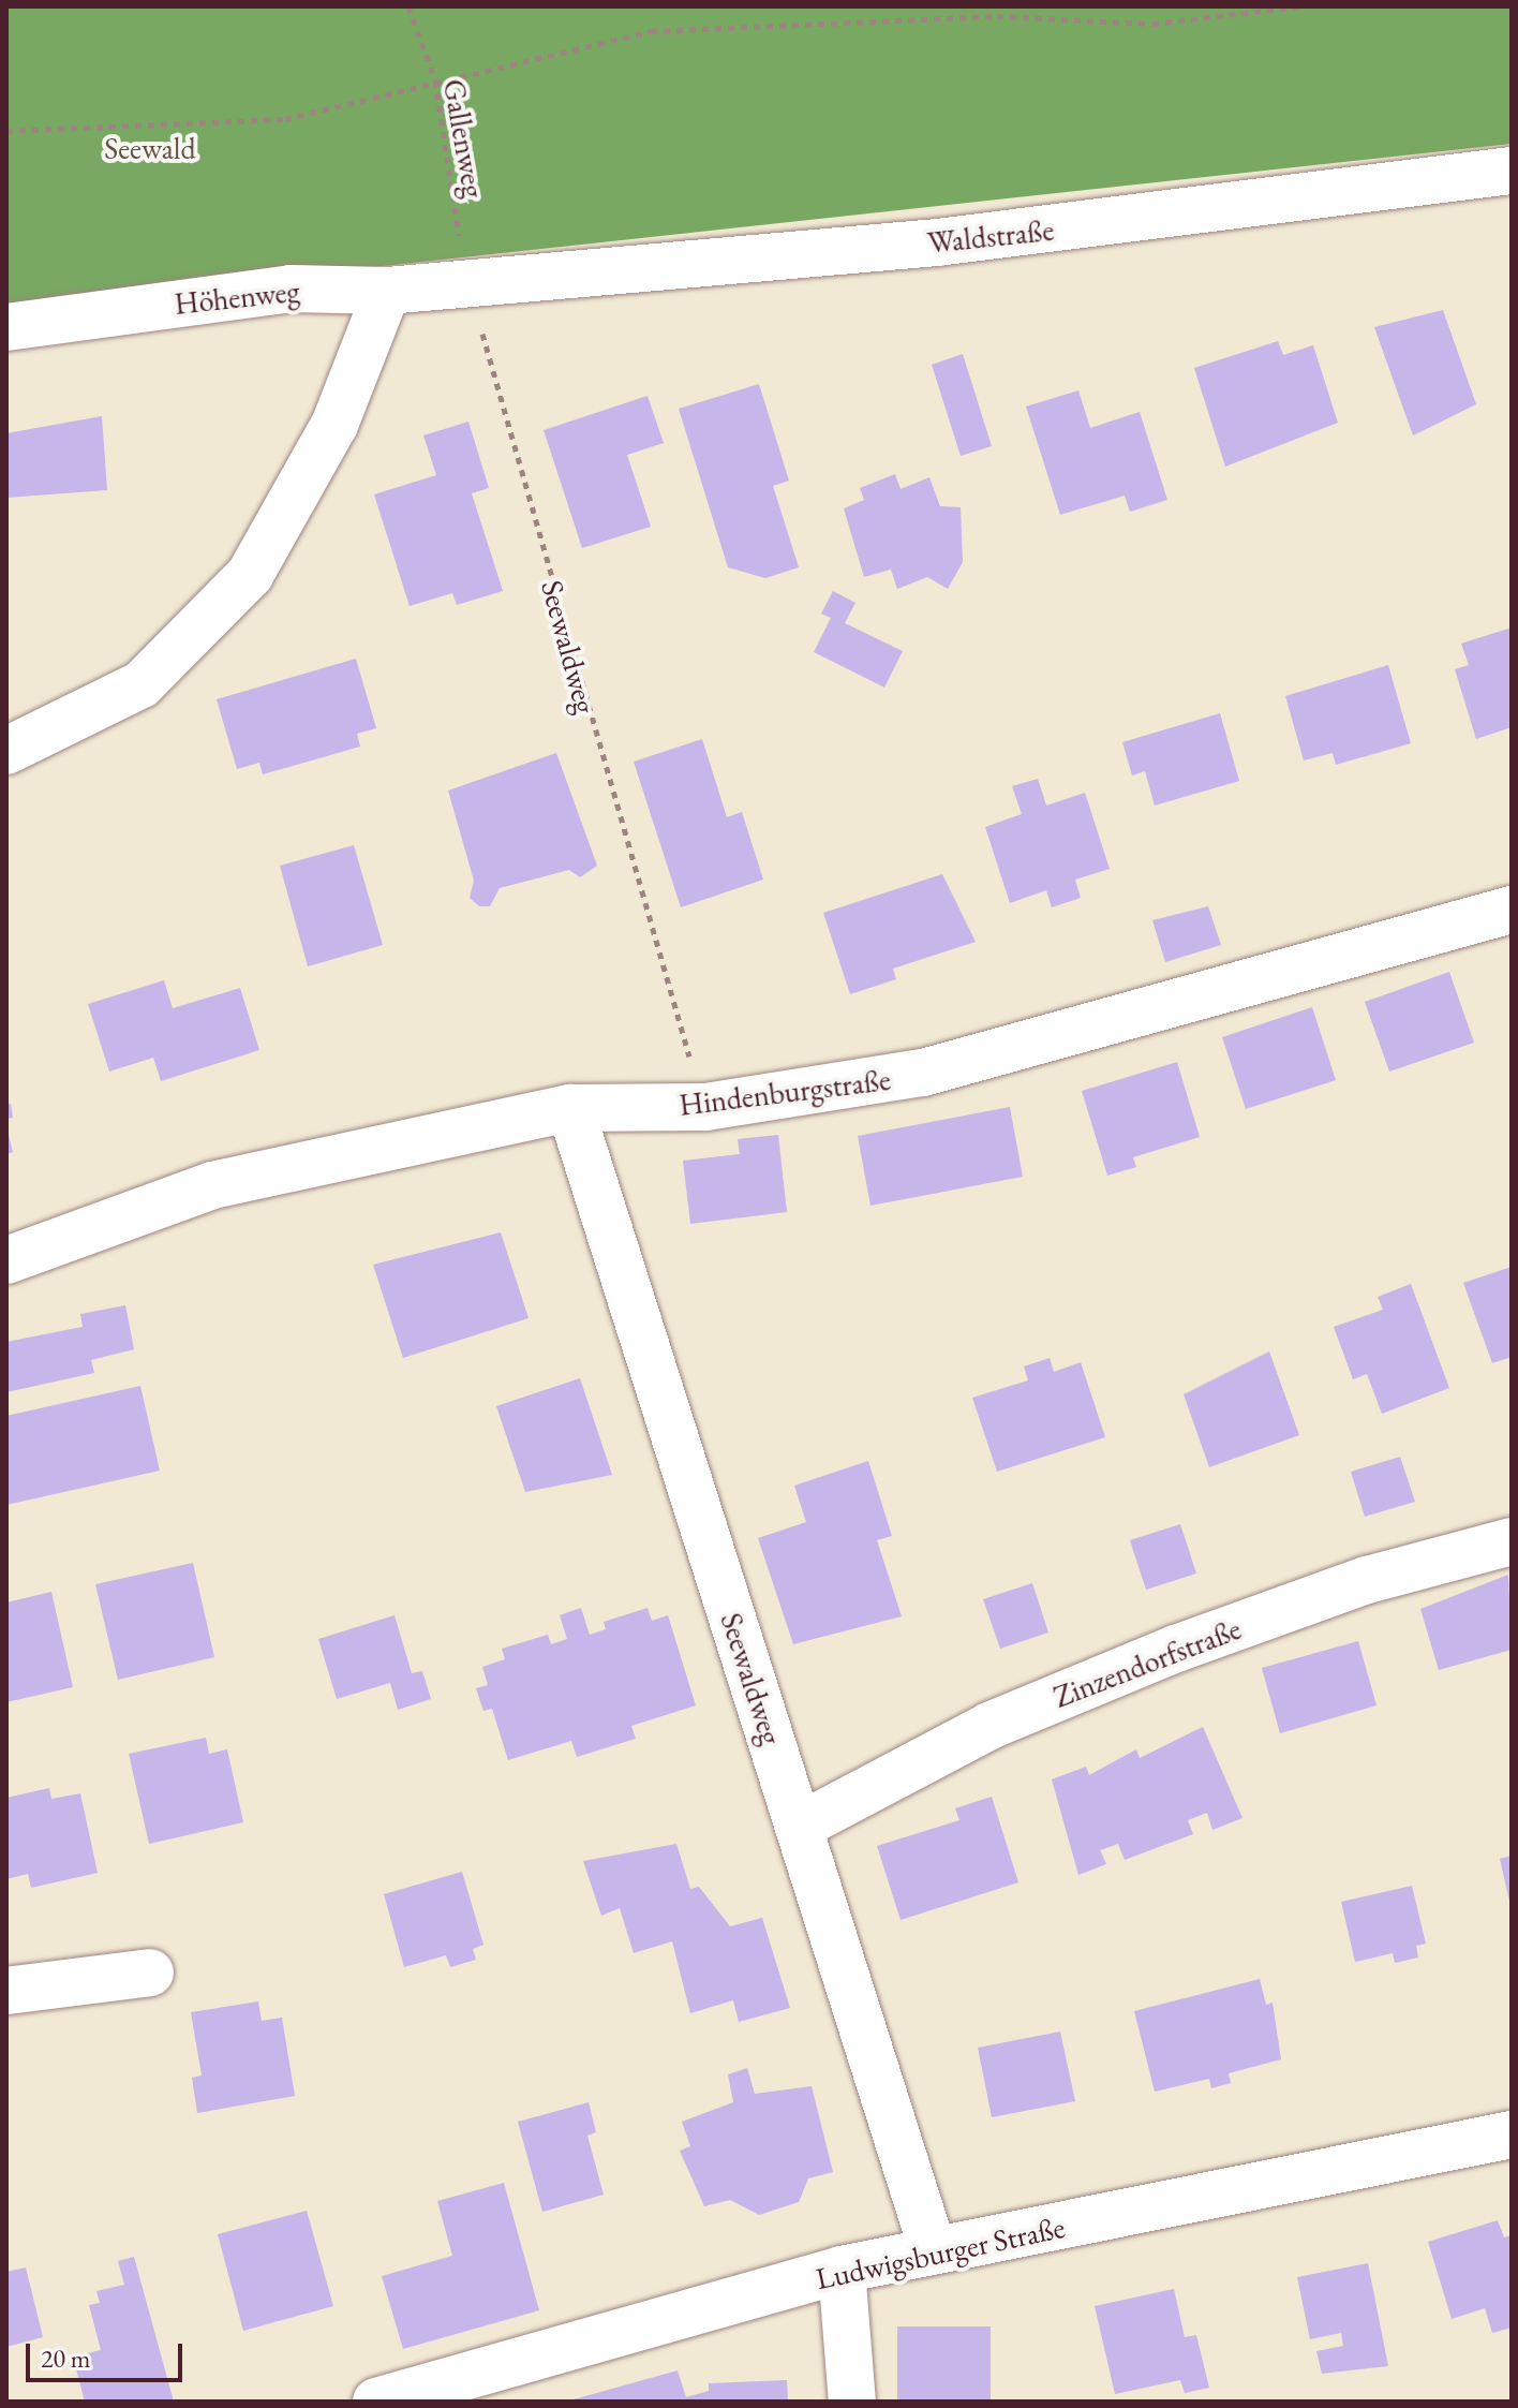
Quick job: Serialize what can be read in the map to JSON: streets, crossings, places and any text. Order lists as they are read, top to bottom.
{
  "streets": {
    "street": [
      "Waldstraße",
      "Höhenweg",
      "Seewaldweg",
      "Hindenburgstraße",
      "Zinzendorfstraße",
      "Ludwigsburger Straße"
    ],
    "path": ["Gallenweg"]
  },
  "crossings": [
    ["Gallenweg", "Waldstraße"],
    ["Gallenweg", "Höhenweg"],
    ["Gallenweg", "Seewaldweg"],
    ["Waldstraße", "Höhenweg"],
    ["Waldstraße", "Seewaldweg"],
    ["Höhenweg", "Seewaldweg"],
    ["Seewaldweg", "Hindenburgstraße"],
    ["Seewaldweg", "Zinzendorfstraße"],
    ["Seewaldweg", "Ludwigsburger Straße"]
  ],
  "parks": ["Seewald"],
  "scale_bar": "20 m"
}
